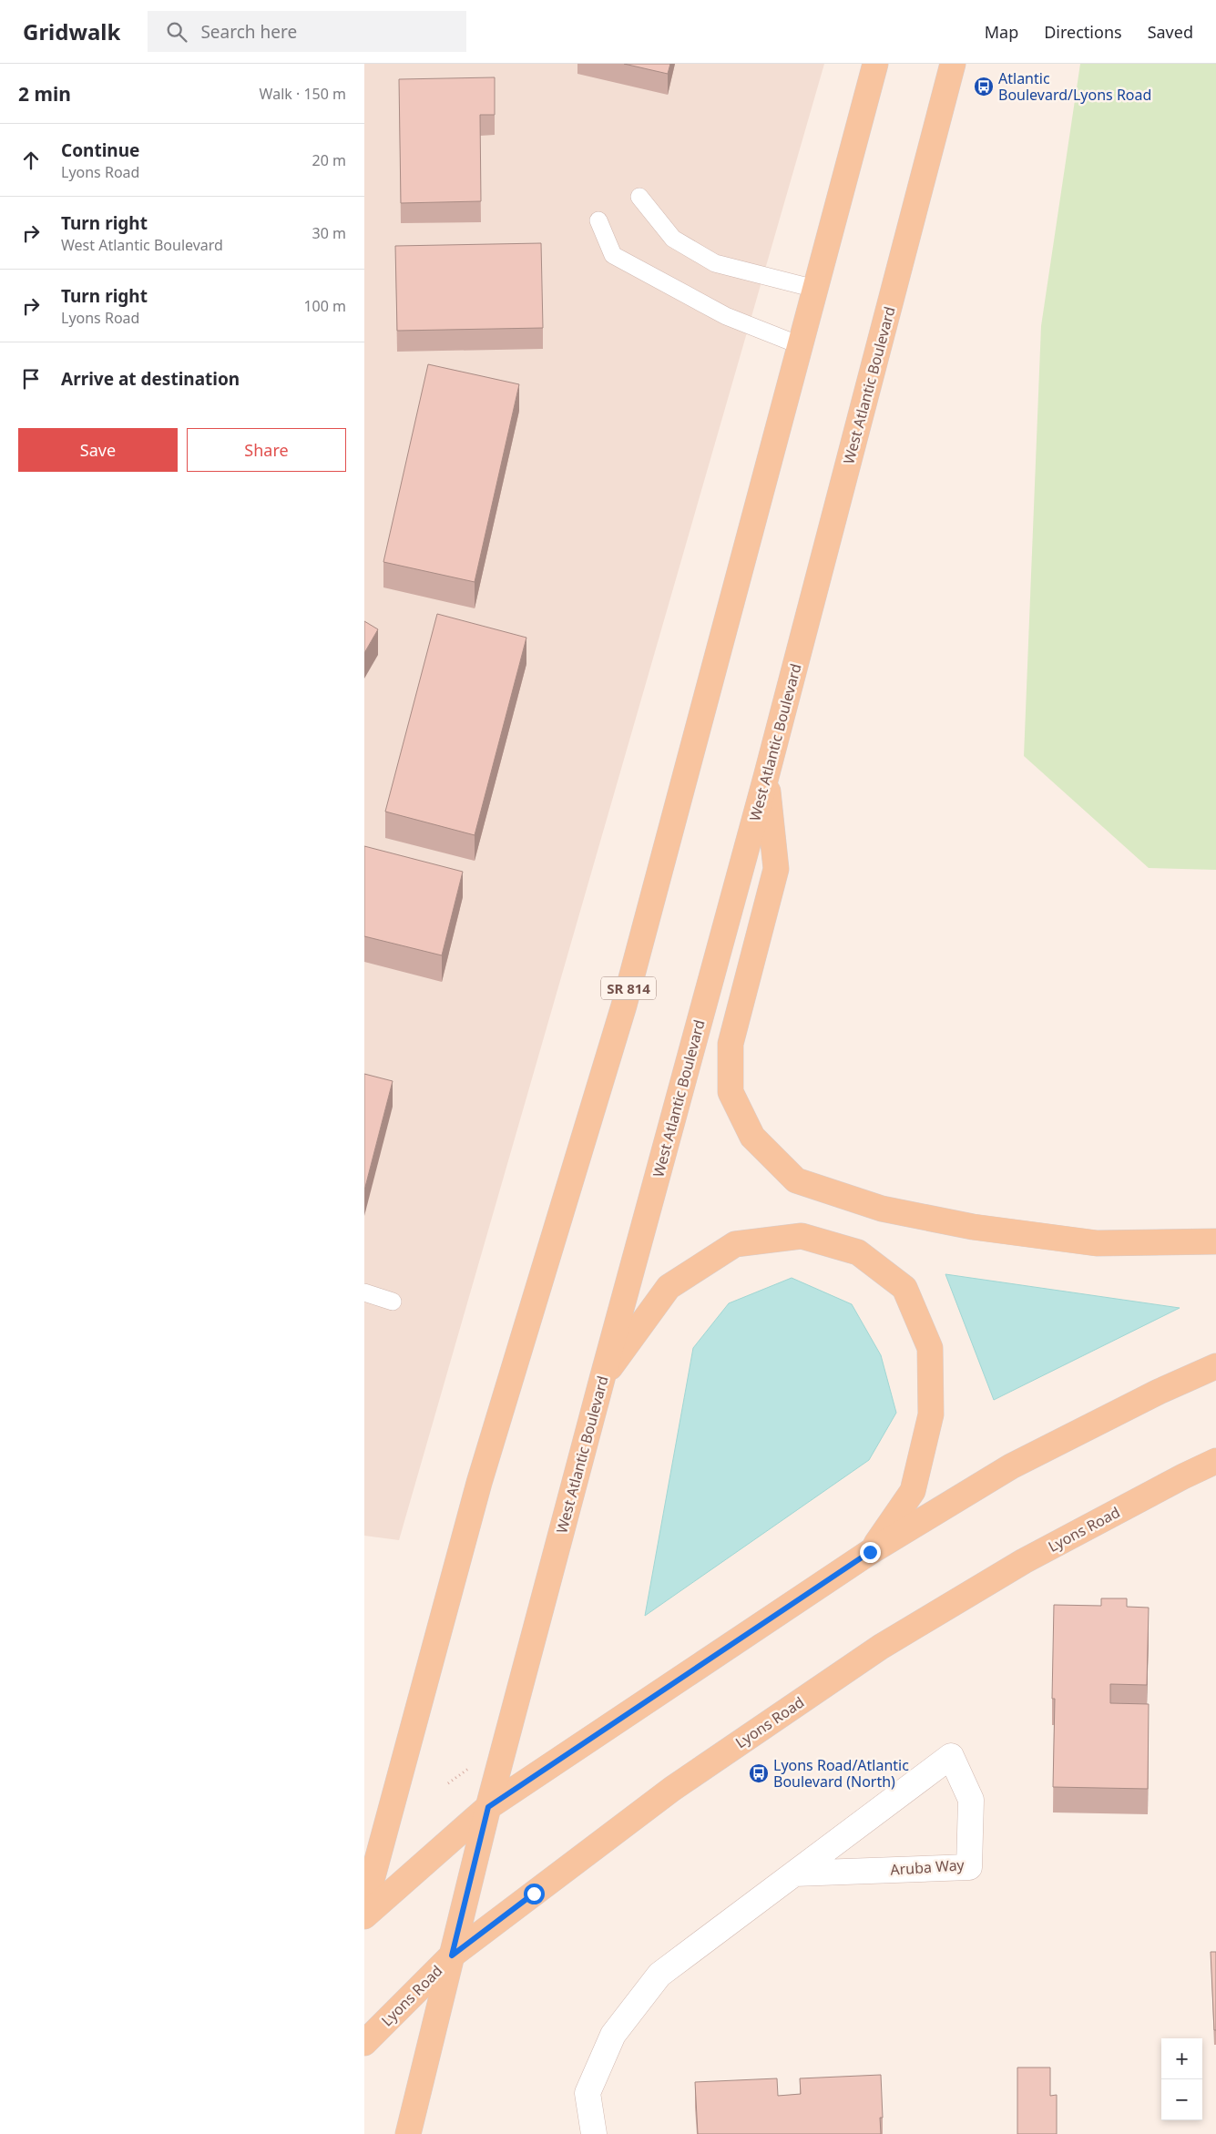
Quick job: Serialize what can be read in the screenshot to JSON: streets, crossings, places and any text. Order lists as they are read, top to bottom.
{
  "streets": {
    "main road": ["West Atlantic Boulevard", "SR 814", "Lyons Road"],
    "street": ["Aruba Way"]
  },
  "crossings": [
    ["West Atlantic Boulevard", "Lyons Road"]
  ],
  "places": {
    "bus stop": ["Atlantic Boulevard/Lyons Road", "Lyons Road/Atlantic Boulevard (North)"]
  },
  "page": {
    "header": "Gridwalk",
    "search": "Search here",
    "nav": ["Map", "Directions", "Saved"],
    "heading": ["2 min", "Walk · 150 m"],
    "list": [
      ["Continue", "Lyons Road", "20 m"],
      ["Turn right", "West Atlantic Boulevard", "30 m"],
      ["Turn right", "Lyons Road", "100 m"],
      "Arrive at destination"
    ],
    "buttons": ["Save", "Share"],
    "map_buttons": ["+", "−"]
  }
}
